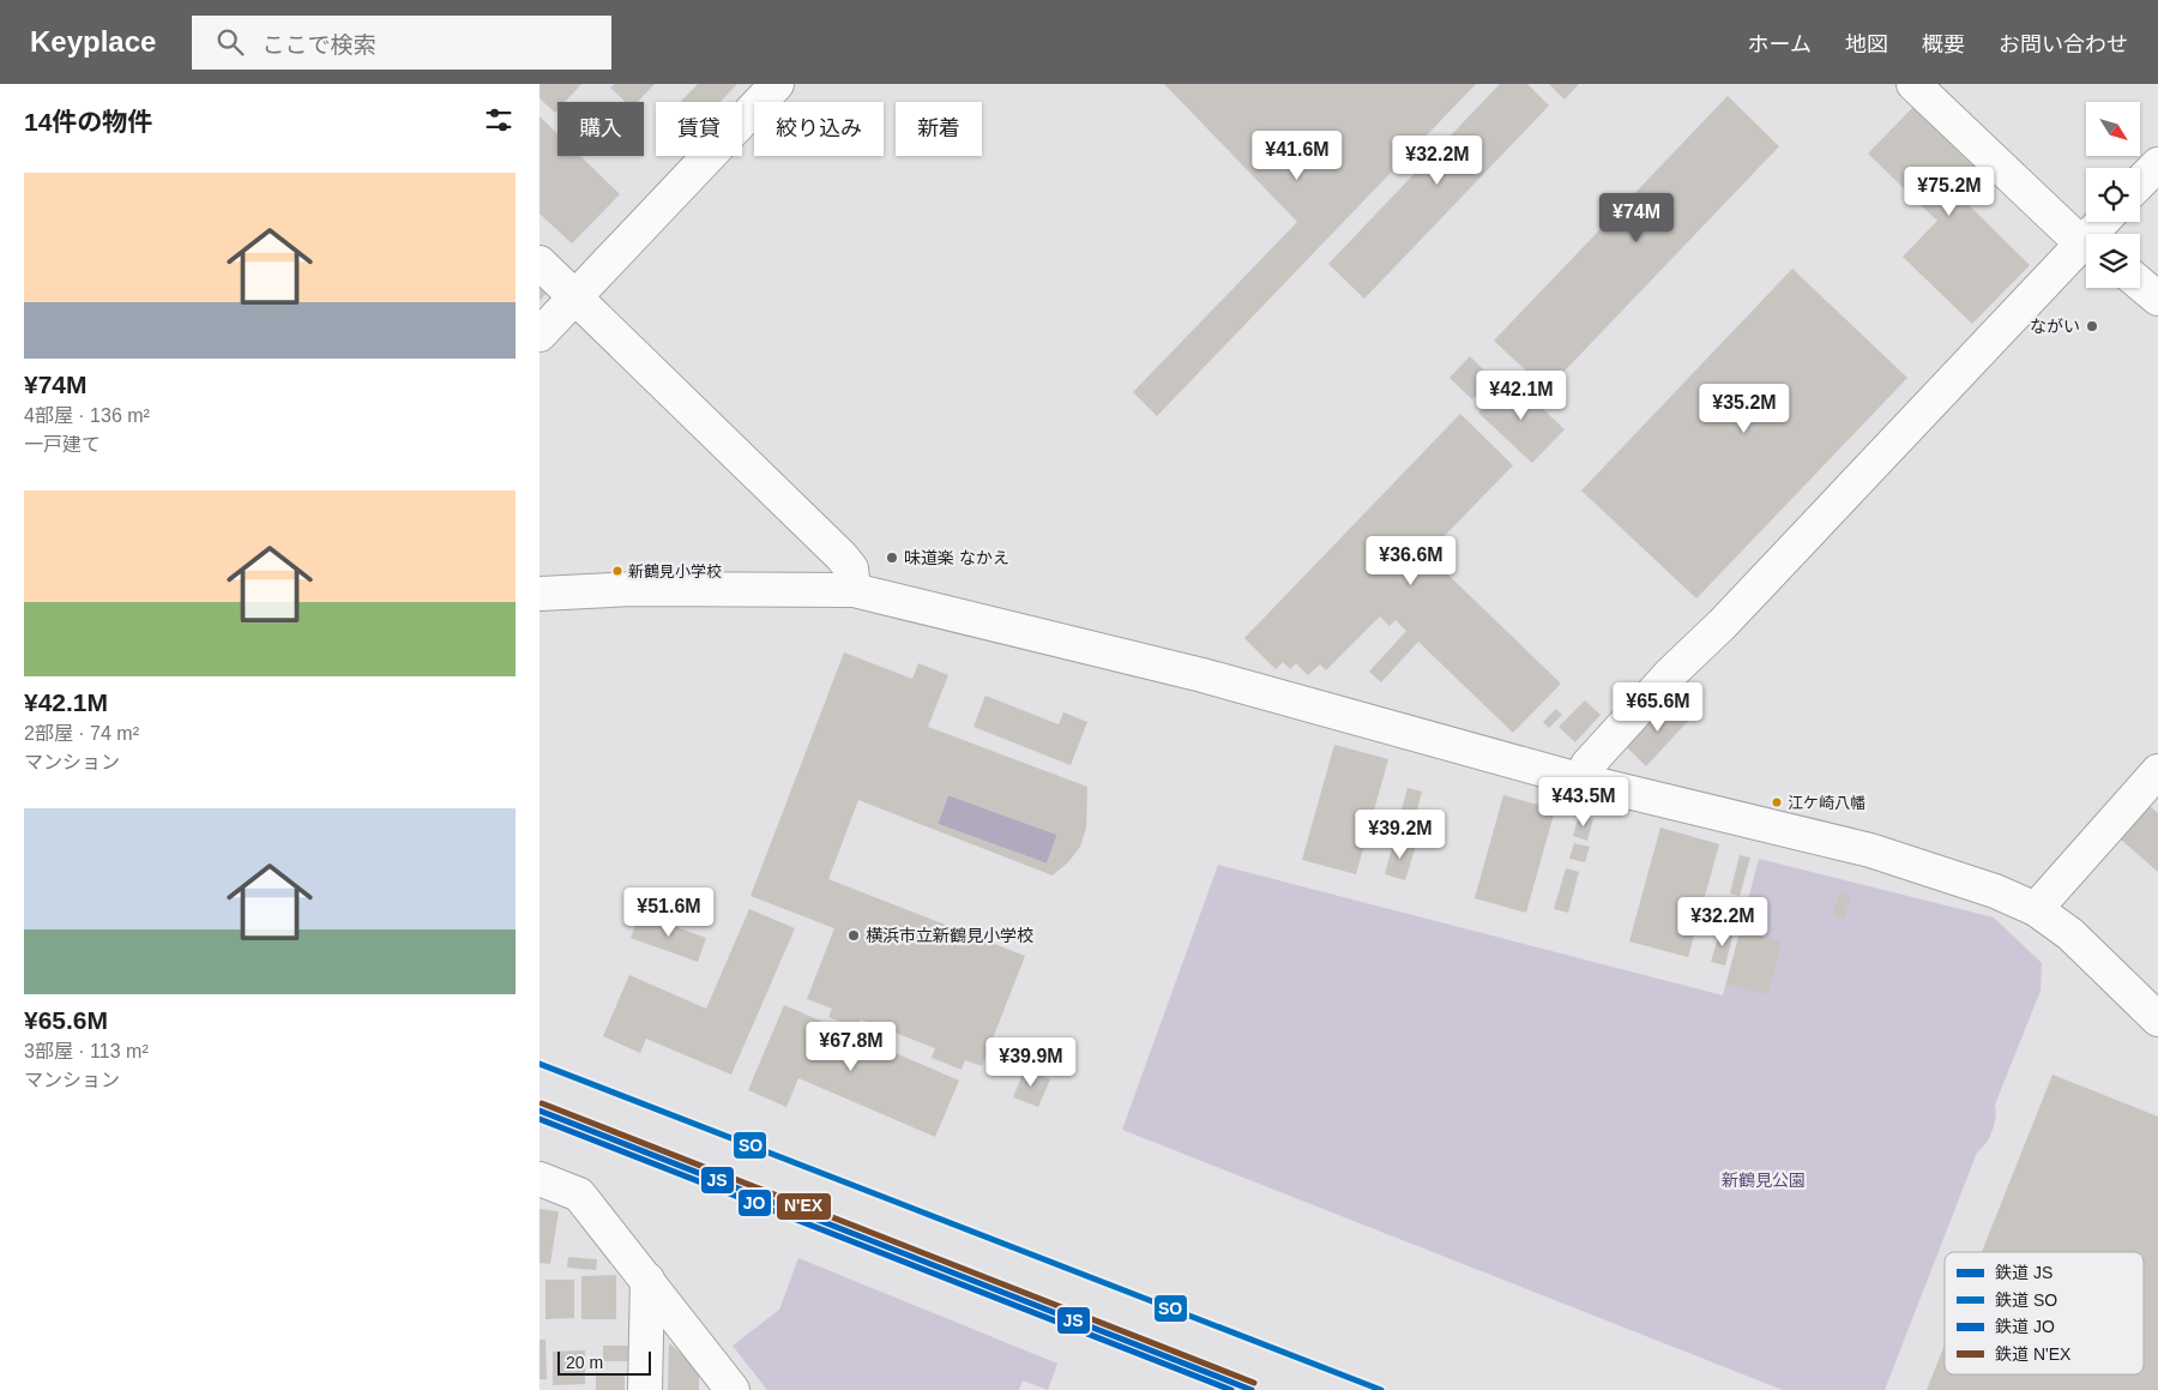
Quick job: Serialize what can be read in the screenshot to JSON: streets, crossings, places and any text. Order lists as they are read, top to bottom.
{
  "parks": ["新鶴見公園"],
  "places": [
    "ながい",
    "味道楽 なかえ",
    "新鶴見小学校",
    "江ケ崎八幡",
    "横浜市立新鶴見小学校"
  ],
  "lines": [
    "rail line SO",
    "rail line N'EX",
    "rail line JS",
    "rail line JO"
  ],
  "legend": [
    "鉄道 JS",
    "鉄道 SO",
    "鉄道 JO",
    "鉄道 N'EX"
  ],
  "scale_bar": "20 m",
  "north": "bottom right",
  "page": {
    "header": "Keyplace",
    "search": "ここで検索",
    "nav": [
      "ホーム",
      "地図",
      "概要",
      "お問い合わせ"
    ],
    "heading": "14件の物件",
    "chip": [
      "購入",
      "賃貸",
      "絞り込み",
      "新着"
    ],
    "price": [
      "¥41.6M",
      "¥32.2M",
      "¥75.2M",
      "¥74M",
      "¥42.1M",
      "¥35.2M",
      "¥36.6M",
      "¥65.6M",
      "¥43.5M",
      "¥39.2M",
      "¥51.6M",
      "¥32.2M",
      "¥67.8M",
      "¥39.9M"
    ],
    "list": [
      {
        "name": "¥74M",
        "note": "4部屋 · 136 m² · 一戸建て"
      },
      {
        "name": "¥42.1M",
        "note": "2部屋 · 74 m² · マンション"
      },
      {
        "name": "¥65.6M",
        "note": "3部屋 · 113 m² · マンション"
      }
    ],
    "scale": "20 m"
  }
}
